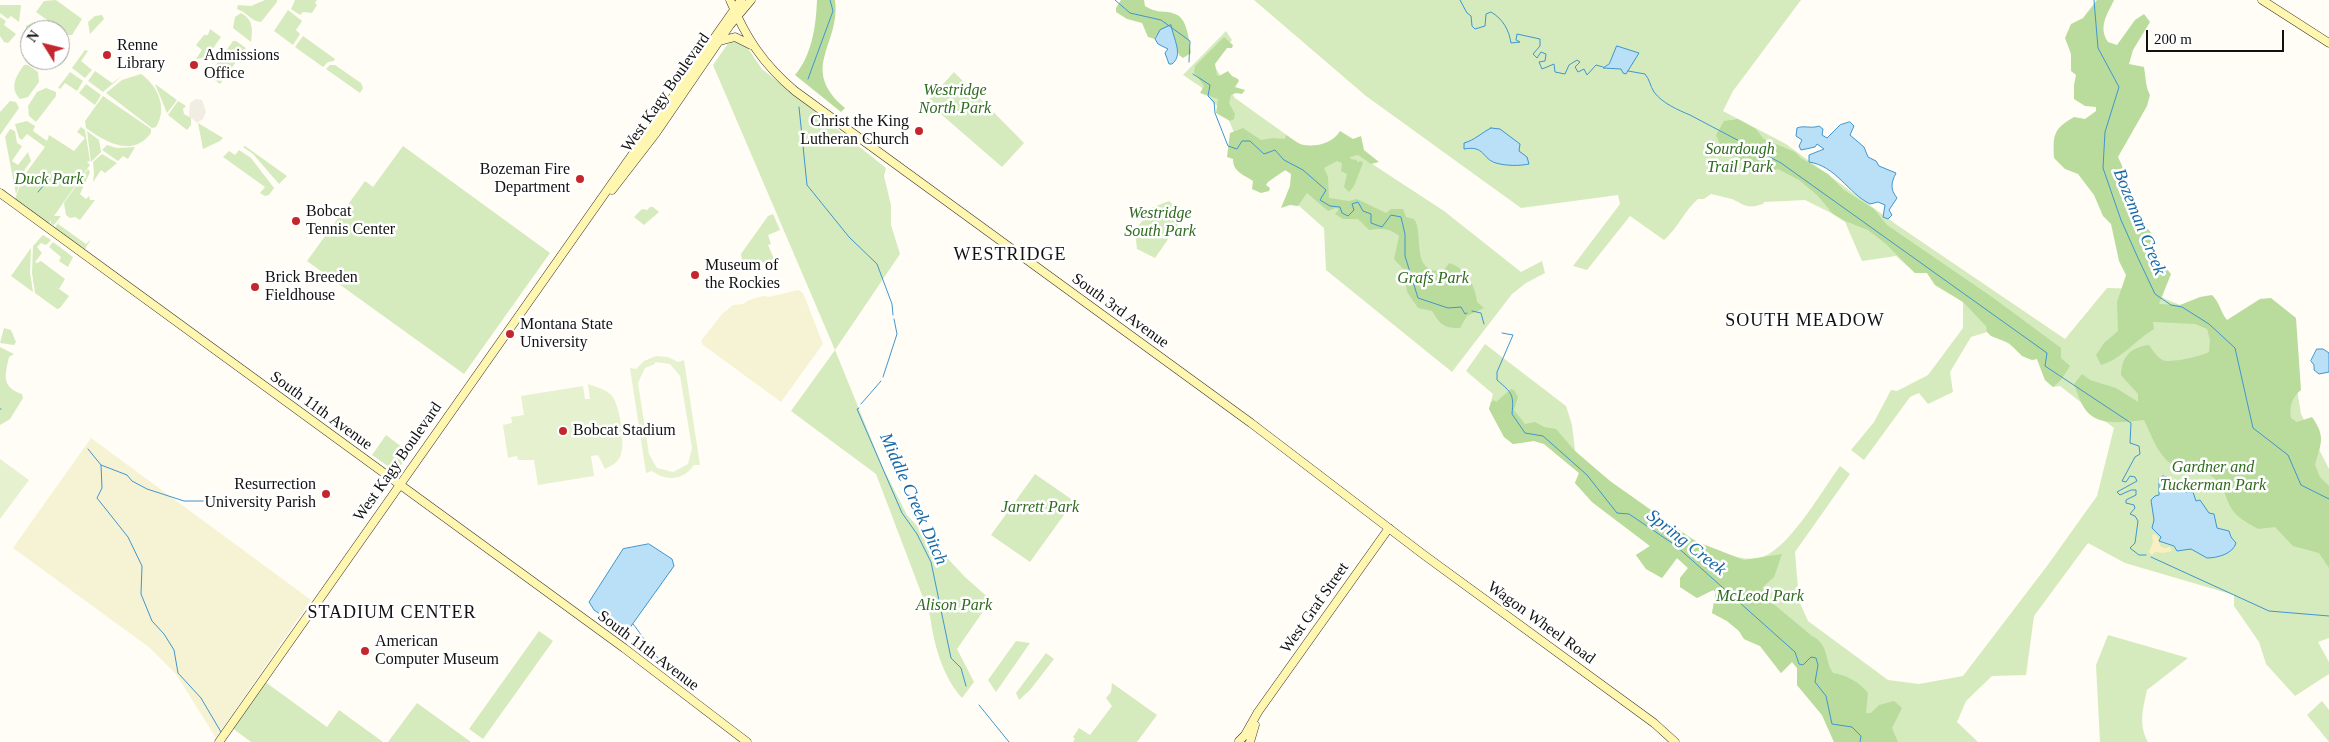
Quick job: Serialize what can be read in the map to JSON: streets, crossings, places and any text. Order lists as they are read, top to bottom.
{
  "streets": {
    "main road": [
      "West Kagy Boulevard",
      "South 3rd Avenue",
      "South 11th Avenue",
      "West Graf Street",
      "Wagon Wheel Road"
    ]
  },
  "crossings": [
    ["West Kagy Boulevard", "South 3rd Avenue"],
    ["West Kagy Boulevard", "South 11th Avenue"],
    ["South 3rd Avenue", "West Graf Street"],
    ["South 3rd Avenue", "Wagon Wheel Road"],
    ["West Graf Street", "Wagon Wheel Road"]
  ],
  "districts": ["WESTRIDGE", "SOUTH MEADOW", "STADIUM CENTER"],
  "water": ["Bozeman Creek", "Middle Creek Ditch", "Spring Creek"],
  "parks": [
    "Westridge North Park",
    "Sourdough Trail Park",
    "Duck Park",
    "Westridge South Park",
    "Grafs Park",
    "Gardner and Tuckerman Park",
    "Jarrett Park",
    "McLeod Park",
    "Alison Park"
  ],
  "places": [
    "Renne Library",
    "Admissions Office",
    "Christ the King Lutheran Church",
    "Bozeman Fire Department",
    "Bobcat Tennis Center",
    "Museum of the Rockies",
    "Brick Breeden Fieldhouse",
    "Montana State University",
    "Bobcat Stadium",
    "Resurrection University Parish",
    "American Computer Museum"
  ],
  "scale_bar": "200 m",
  "north": "top left"
}
